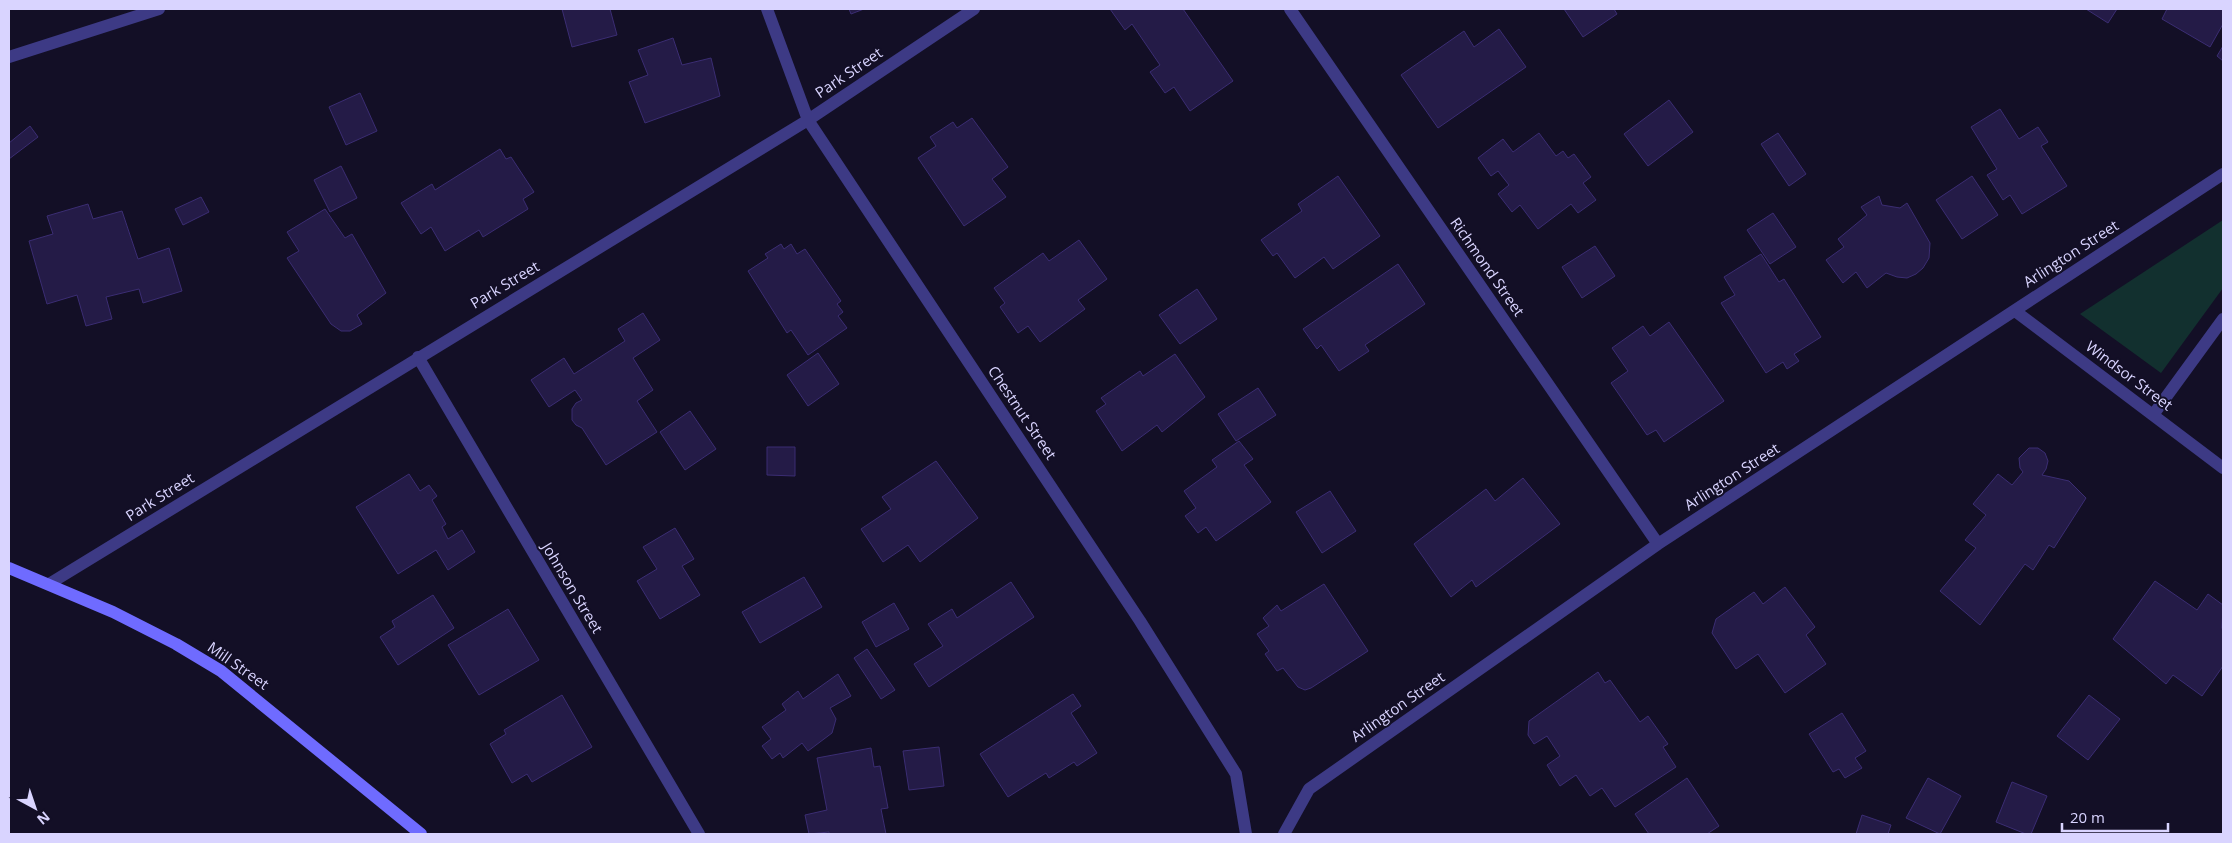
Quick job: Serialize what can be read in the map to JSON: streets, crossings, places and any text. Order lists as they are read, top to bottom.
{
  "streets": {
    "main road": ["Mill Street"],
    "street": [
      "Park Street",
      "Arlington Street",
      "Richmond Street",
      "Windsor Street",
      "Chestnut Street",
      "Johnson Street"
    ]
  },
  "crossings": [
    ["Park Street", "Chestnut Street"],
    ["Park Street", "Johnson Street"],
    ["Park Street", "Mill Street"],
    ["Arlington Street", "Richmond Street"],
    ["Arlington Street", "Windsor Street"]
  ],
  "scale_bar": "20 m",
  "north": "bottom right"
}
